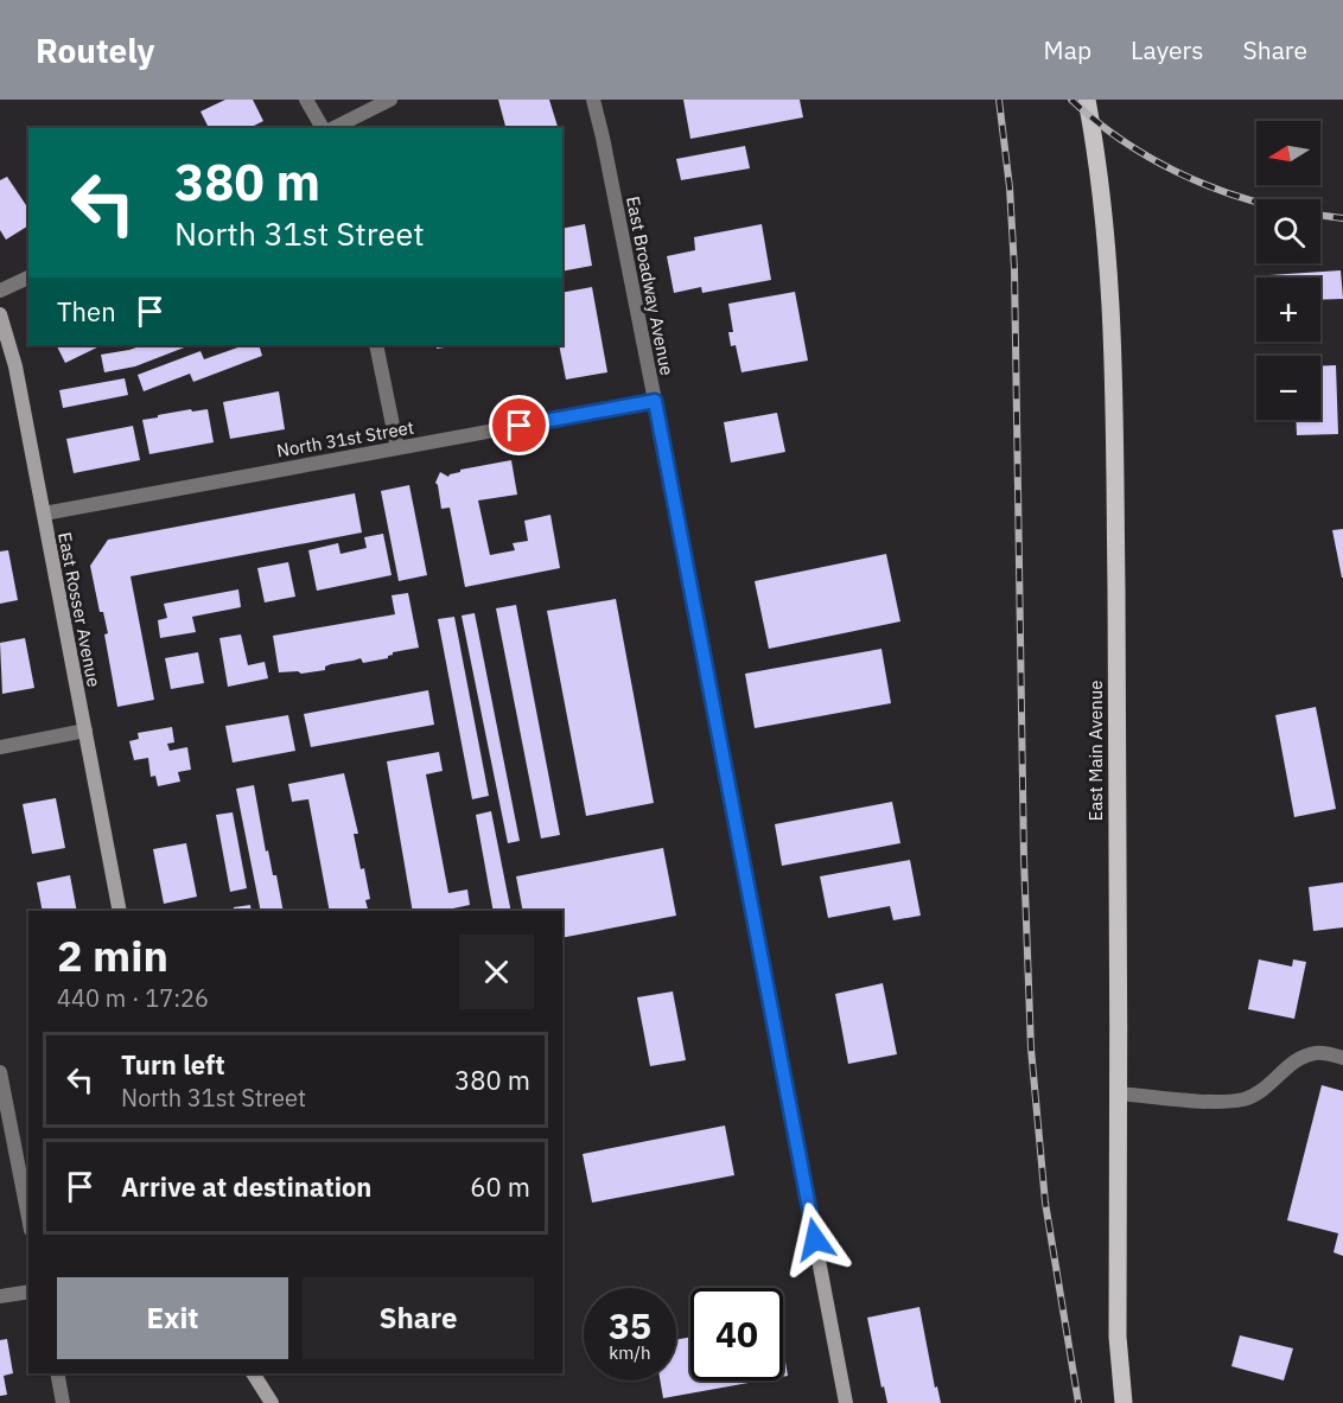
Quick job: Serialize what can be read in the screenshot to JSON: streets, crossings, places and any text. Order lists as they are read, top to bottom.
{
  "streets": {
    "main road": ["East Main Avenue"],
    "street": ["East Broadway Avenue", "North 31st Street", "East Rosser Avenue"]
  },
  "crossings": [
    ["East Broadway Avenue", "North 31st Street"],
    ["North 31st Street", "East Rosser Avenue"]
  ],
  "north": "left",
  "page": {
    "header": "Routely",
    "nav": ["Map", "Layers", "Share"],
    "map_buttons": ["+", "−"],
    "turn": ["380 m", "North 31st Street"],
    "then": "Then",
    "heading": ["2 min", "440 m · 17:26"],
    "list": [
      {
        "name": "Turn left",
        "note": "North 31st Street",
        "value": "380 m"
      },
      {
        "name": "Arrive at destination",
        "value": "60 m"
      }
    ],
    "buttons": ["Exit", "Share"],
    "speed": "35 km/h",
    "limit": "40"
  }
}
